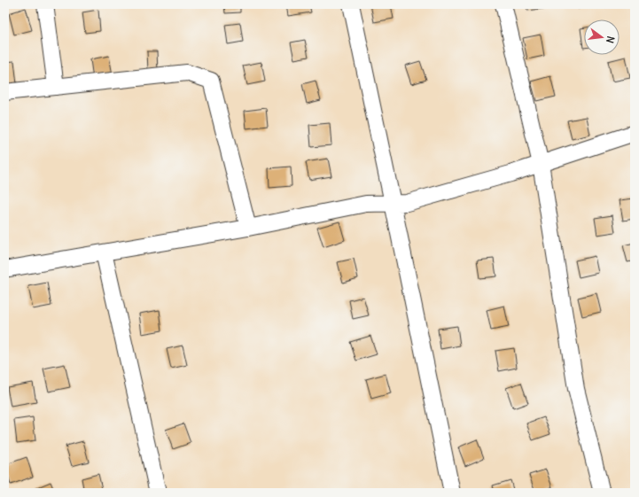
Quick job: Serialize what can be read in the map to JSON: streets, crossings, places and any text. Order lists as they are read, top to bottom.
{
  "north": "right"
}
